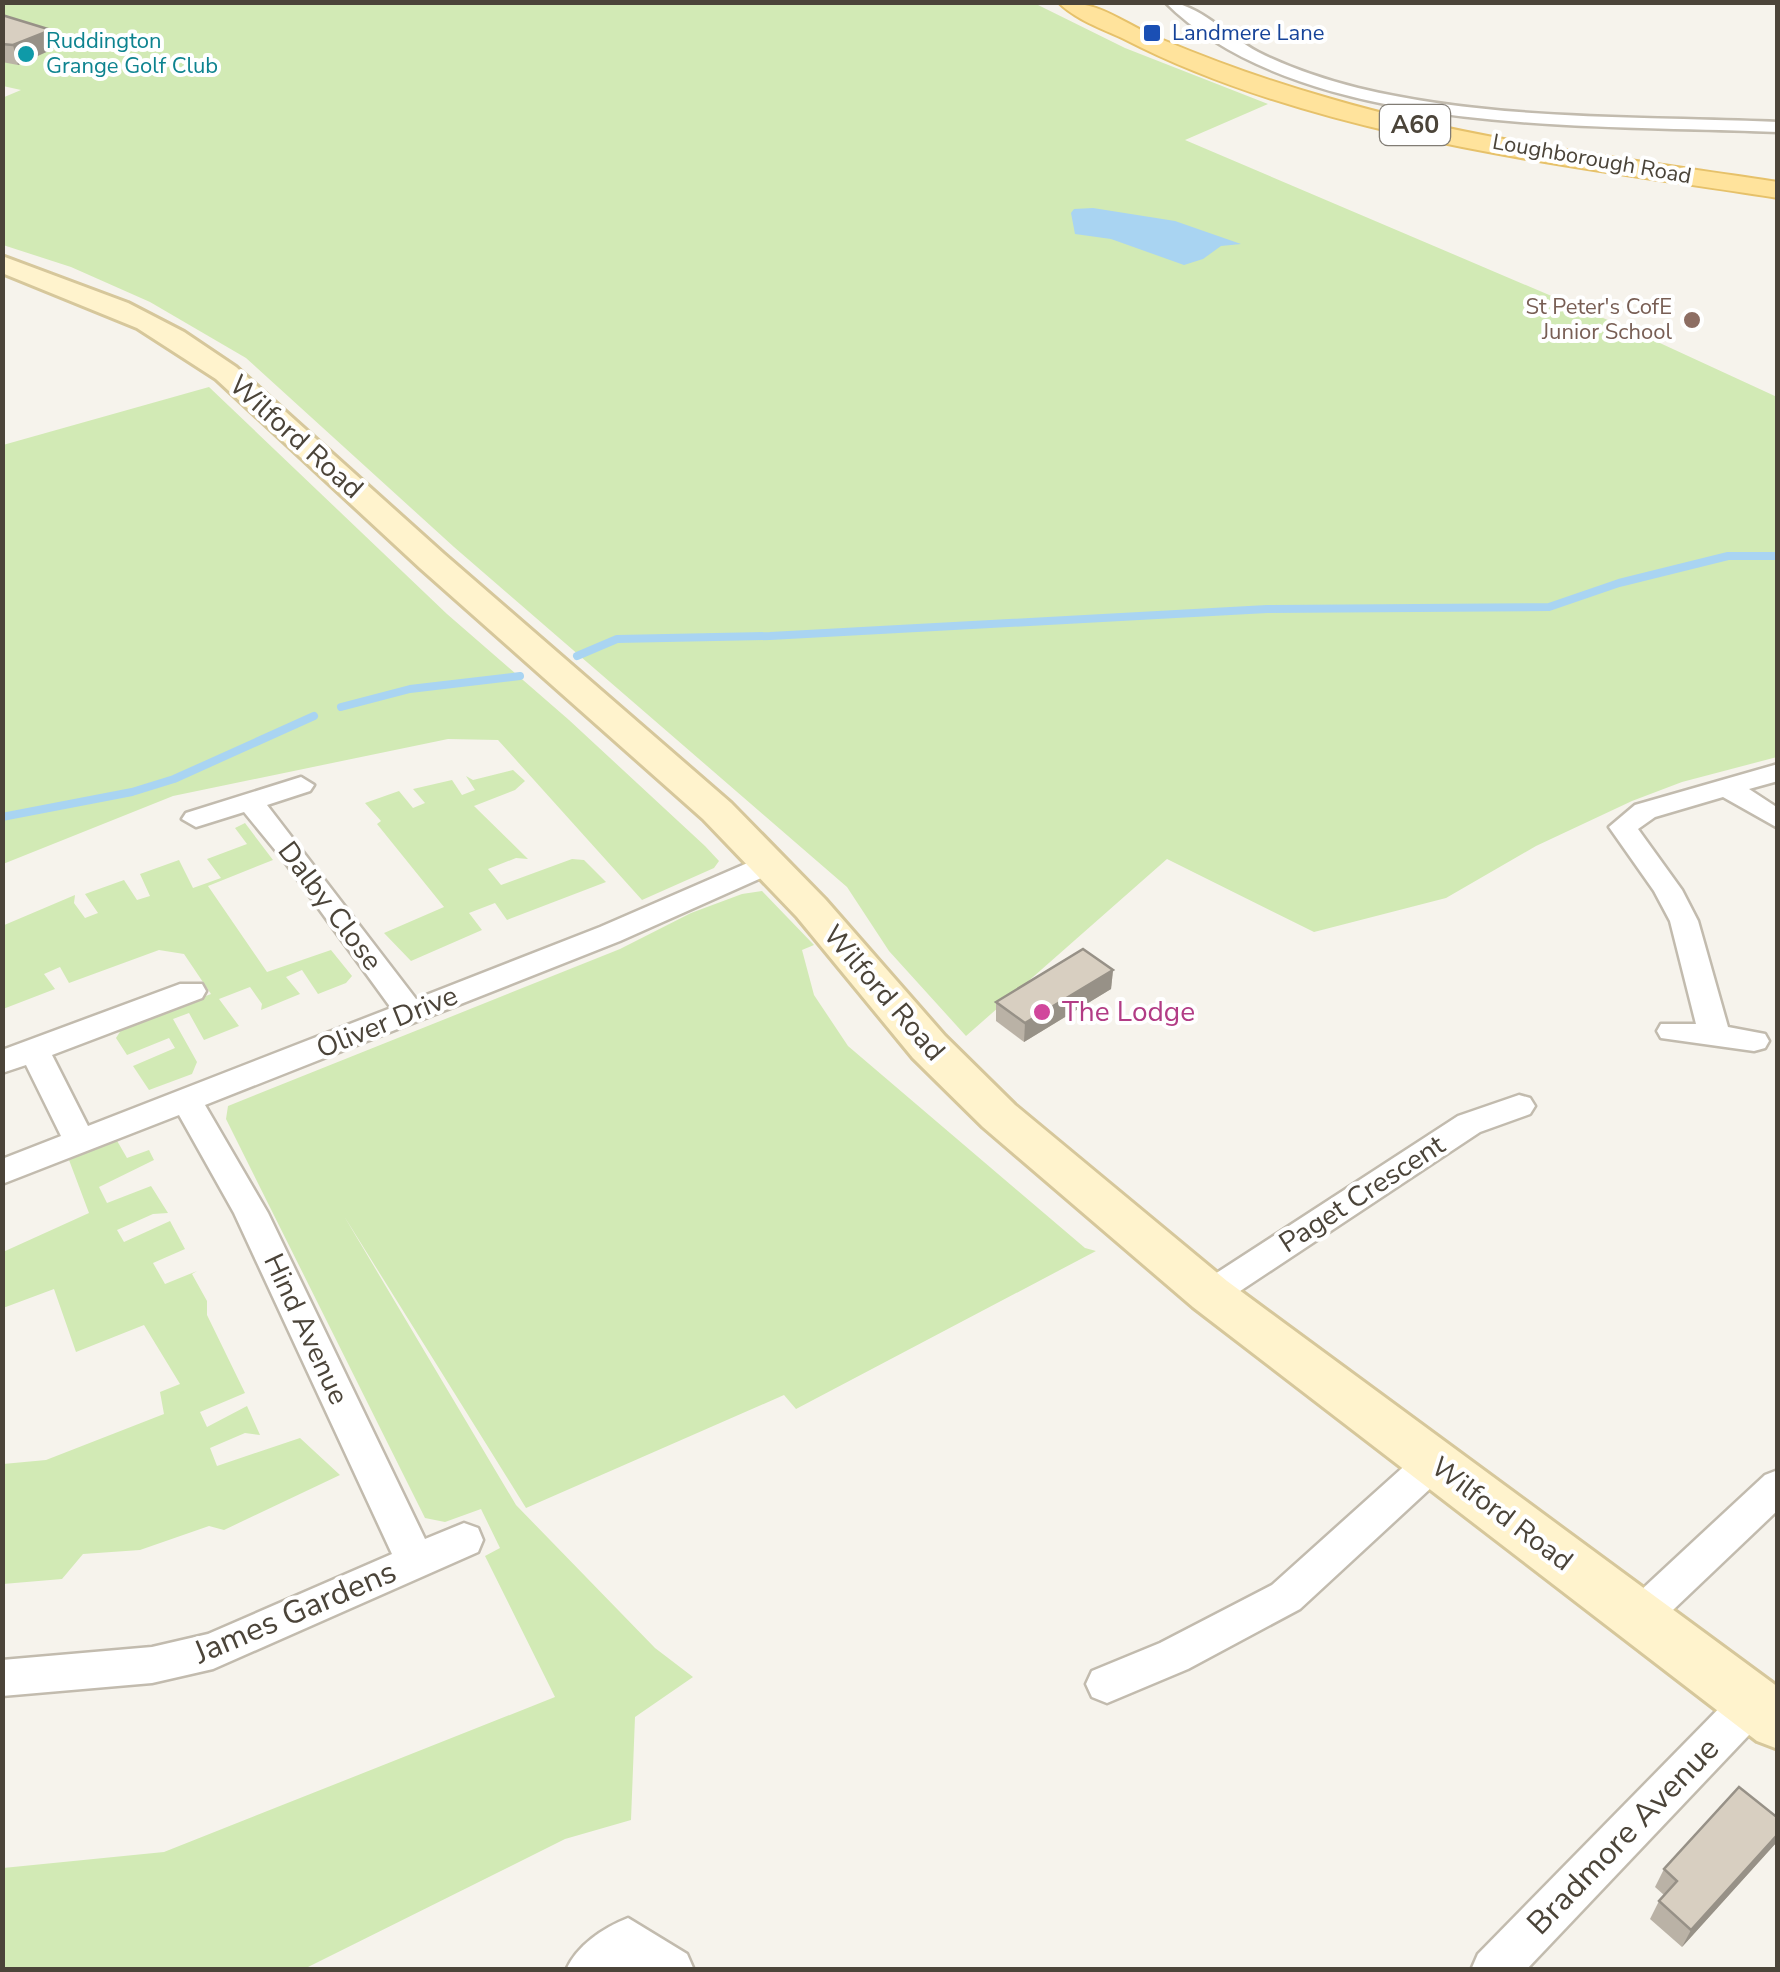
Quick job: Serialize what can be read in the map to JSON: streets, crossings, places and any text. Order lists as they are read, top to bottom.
{
  "streets": {
    "main road": ["A60", "Loughborough Road", "Wilford Road"],
    "street": [
      "Dalby Close",
      "Oliver Drive",
      "Paget Crescent",
      "Hind Avenue",
      "James Gardens",
      "Bradmore Avenue"
    ]
  },
  "crossings": [
    ["Wilford Road", "Oliver Drive"],
    ["Wilford Road", "Paget Crescent"],
    ["Wilford Road", "Bradmore Avenue"],
    ["Dalby Close", "Oliver Drive"],
    ["Oliver Drive", "Hind Avenue"],
    ["Hind Avenue", "James Gardens"]
  ],
  "places": {
    "transit": ["Landmere Lane"],
    "other": ["Ruddington Grange Golf Club", "St Peter's CofE Junior School", "The Lodge"]
  }
}
